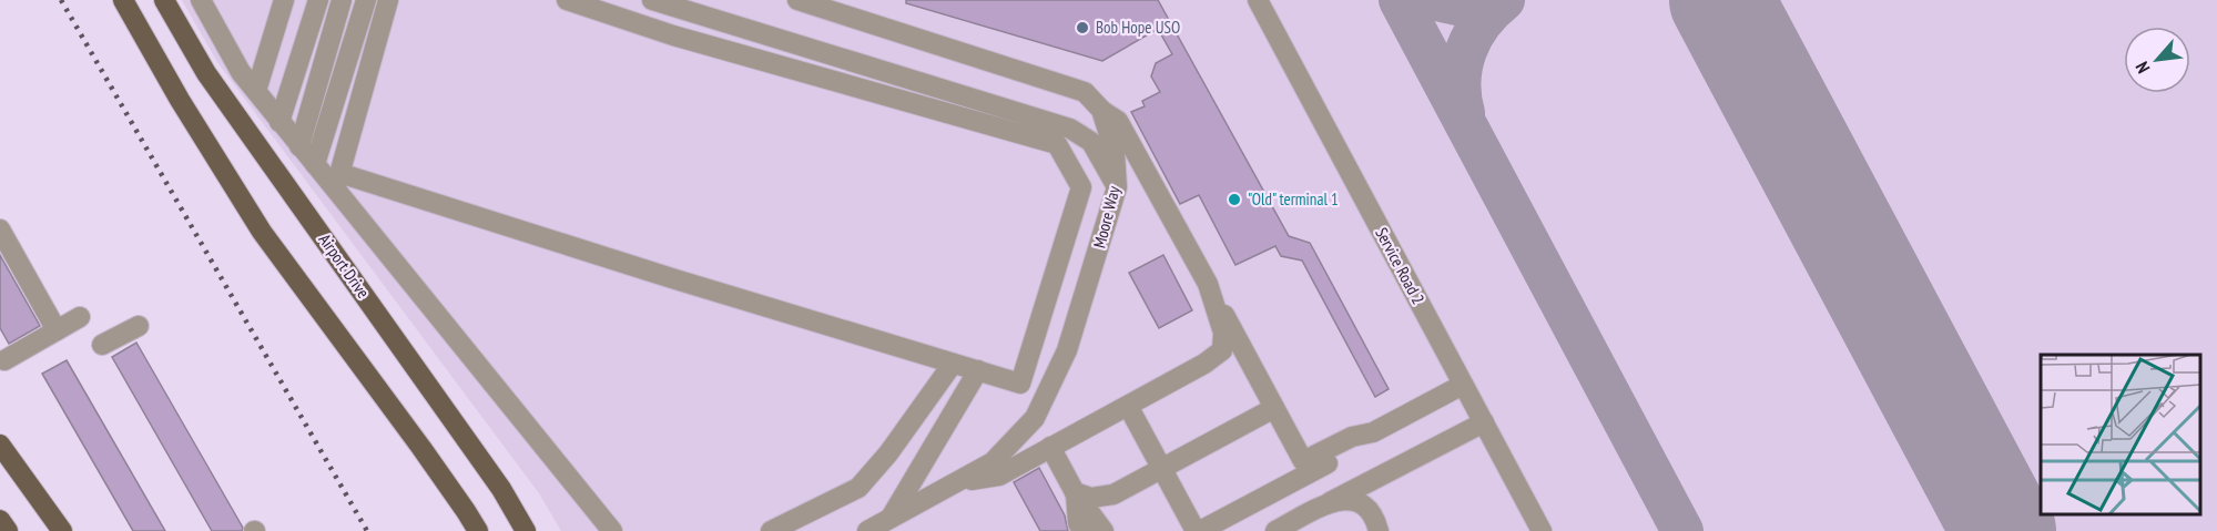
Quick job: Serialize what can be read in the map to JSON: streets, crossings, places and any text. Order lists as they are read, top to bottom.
{
  "streets": {
    "main road": ["Airport Drive"],
    "street": ["Moore Way", "Service Road 2"]
  },
  "places": ["Bob Hope USO", "\"Old\" terminal 1"],
  "north": "bottom left"
}
